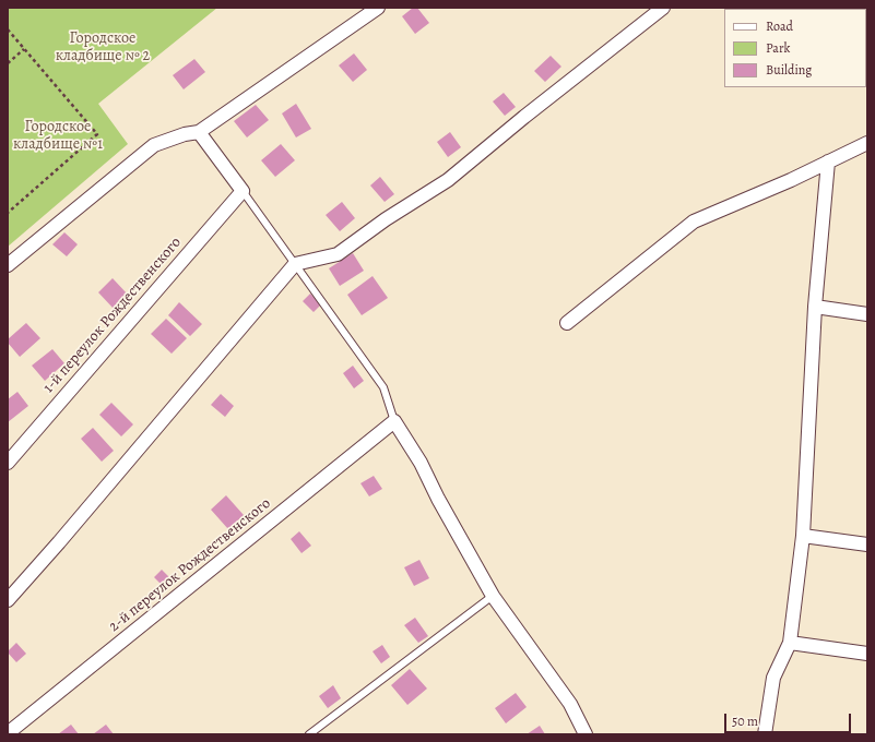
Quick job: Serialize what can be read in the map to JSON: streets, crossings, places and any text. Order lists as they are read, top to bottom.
{
  "streets": {
    "street": ["1-й переулок Рождественского", "2-й переулок Рождественского"]
  },
  "parks": ["Городское кладбище № 2", "Городское кладбище №1"],
  "legend": ["Road", "Park", "Building"],
  "scale_bar": "50 m"
}
